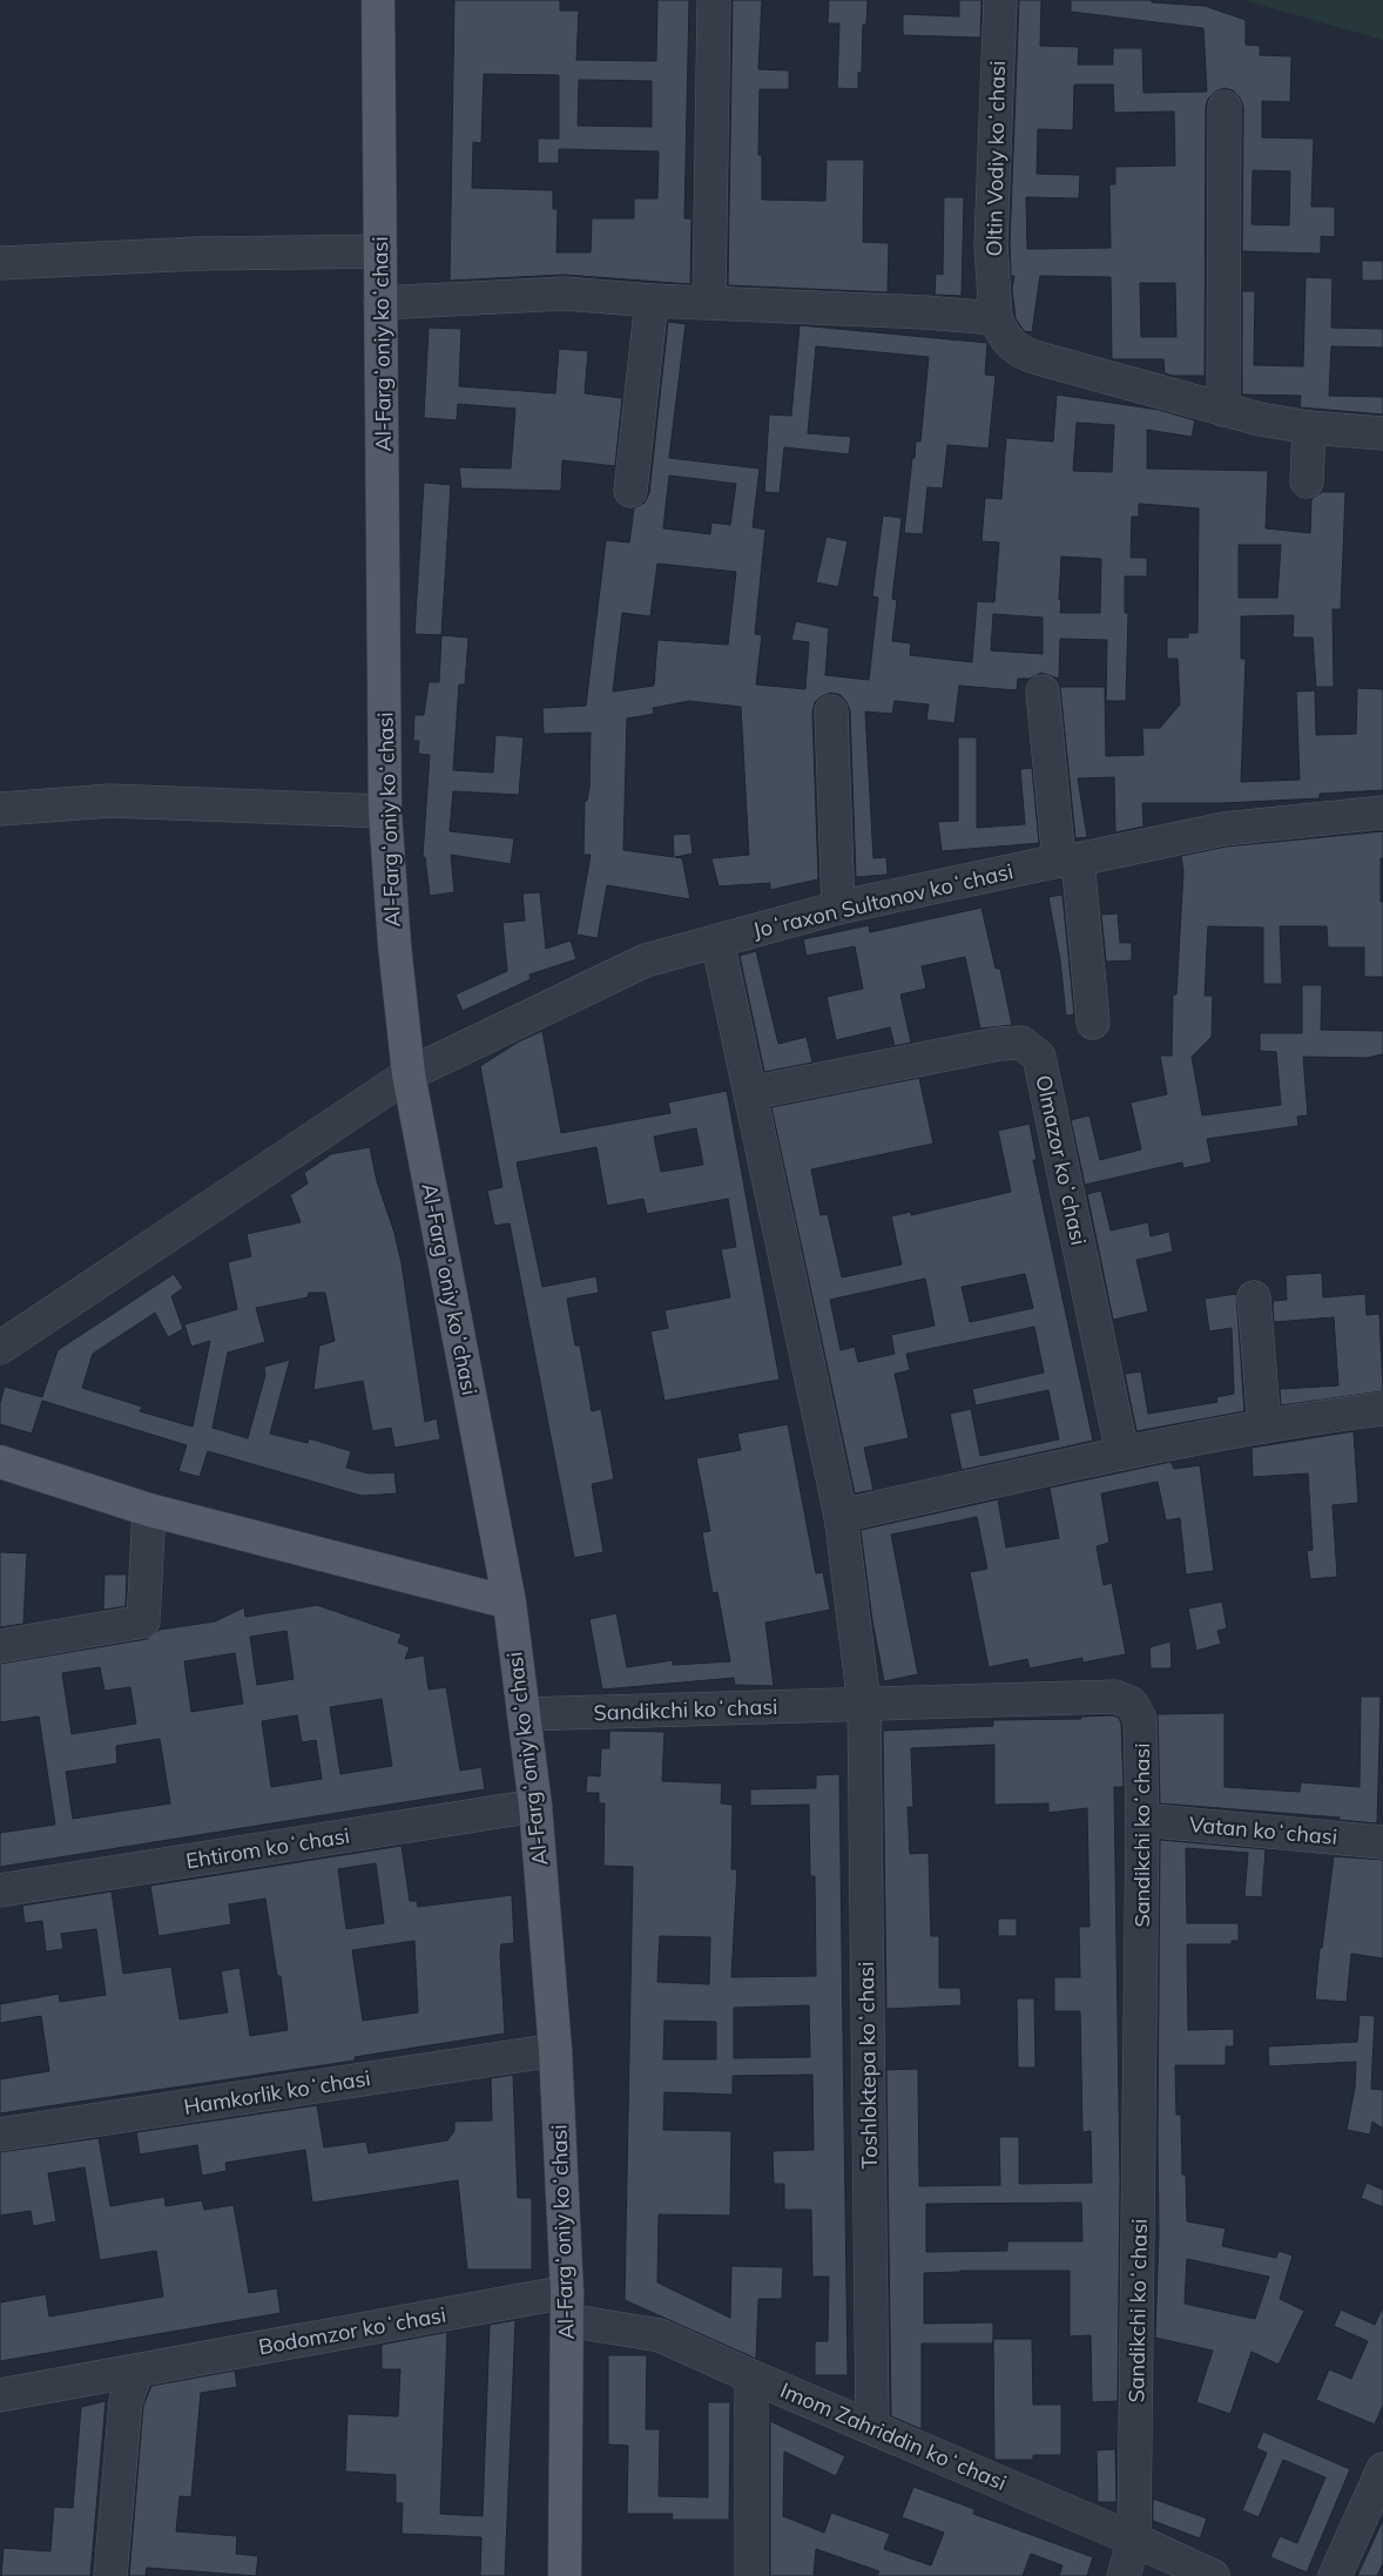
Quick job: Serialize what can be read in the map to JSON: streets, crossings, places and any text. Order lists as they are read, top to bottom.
{
  "streets": {
    "main road": ["Al-Fargʻoniy koʻchasi"],
    "street": [
      "Oltin Vodiy koʻchasi",
      "Joʻraxon Sultonov koʻchasi",
      "Olmazor koʻchasi",
      "Sandikchi koʻchasi",
      "Vatan koʻchasi",
      "Ehtirom koʻchasi",
      "Toshloktepa koʻchasi",
      "Hamkorlik koʻchasi",
      "Bodomzor koʻchasi",
      "Imom Zahriddin koʻchasi"
    ]
  },
  "crossings": [
    ["Al-Fargʻoniy koʻchasi", "Joʻraxon Sultonov koʻchasi"],
    ["Al-Fargʻoniy koʻchasi", "Sandikchi koʻchasi"],
    ["Al-Fargʻoniy koʻchasi", "Ehtirom koʻchasi"],
    ["Al-Fargʻoniy koʻchasi", "Hamkorlik koʻchasi"],
    ["Al-Fargʻoniy koʻchasi", "Bodomzor koʻchasi"],
    ["Al-Fargʻoniy koʻchasi", "Imom Zahriddin koʻchasi"],
    ["Sandikchi koʻchasi", "Vatan koʻchasi"],
    ["Sandikchi koʻchasi", "Toshloktepa koʻchasi"],
    ["Sandikchi koʻchasi", "Imom Zahriddin koʻchasi"],
    ["Toshloktepa koʻchasi", "Imom Zahriddin koʻchasi"],
    ["Bodomzor koʻchasi", "Imom Zahriddin koʻchasi"]
  ]
}
